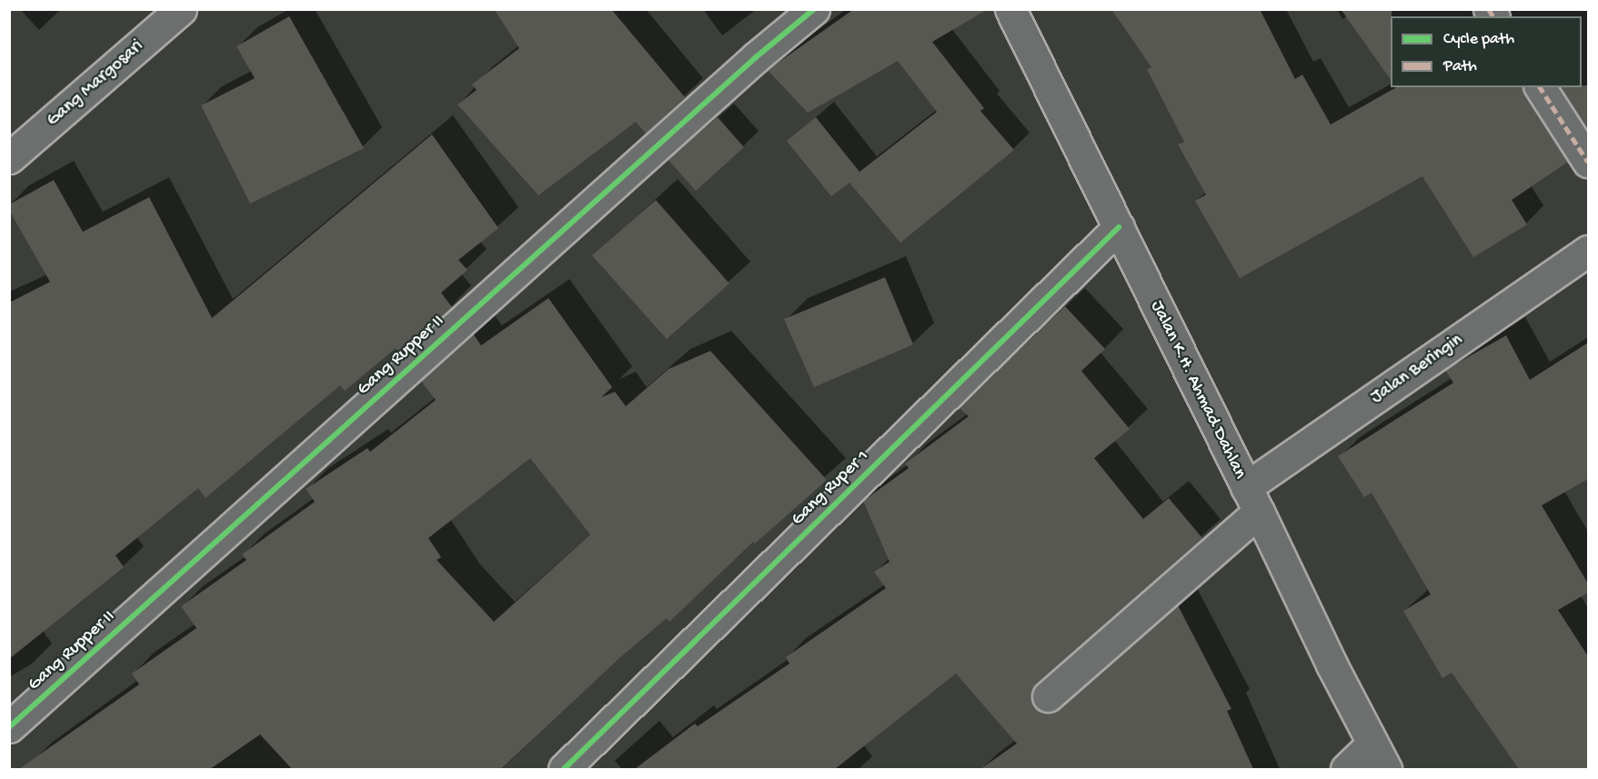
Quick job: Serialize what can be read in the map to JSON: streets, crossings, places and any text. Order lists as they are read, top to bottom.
{
  "streets": {
    "street": [
      "Gang Margosari",
      "Gang Rupper II",
      "Jalan Beringin",
      "Jalan K.H. Ahmad Dahlan",
      "Gang Ruper 1"
    ]
  },
  "crossings": [
    ["Jalan Beringin", "Jalan K.H. Ahmad Dahlan"],
    ["Jalan K.H. Ahmad Dahlan", "Gang Ruper 1"]
  ],
  "legend": ["Cycle path", "Path"]
}
